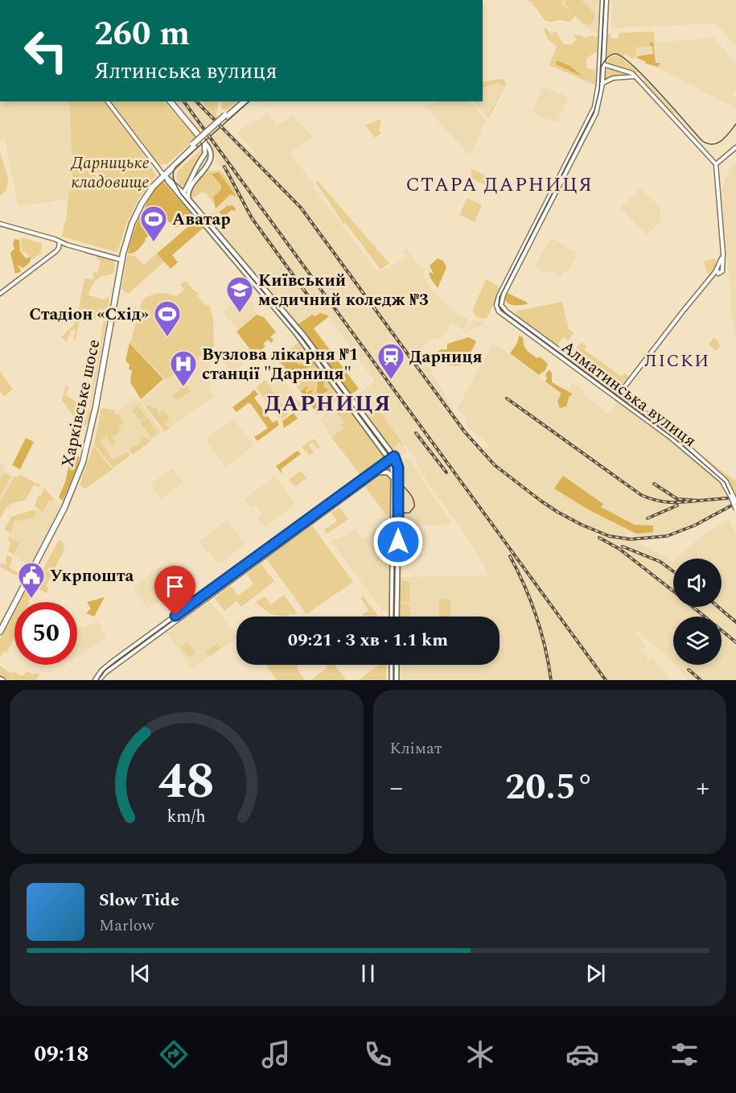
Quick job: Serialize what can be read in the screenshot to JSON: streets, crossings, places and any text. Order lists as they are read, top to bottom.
{
  "streets": {
    "main road": ["Харківське шосе"],
    "street": ["Алматинська вулиця"]
  },
  "districts": ["СТАРА ДАРНИЦЯ", "ЛІСКИ", "ДАРНИЦЯ"],
  "parks": ["Дарницьке кладовище"],
  "places": {
    "sports": ["Аватар", "Стадіон «Схід»"],
    "school or university": ["Київський медичний коледж №3"],
    "station": ["Дарниця"],
    "hospital": ["Вузлова лікарня №1 станції \"Дарниця\""],
    "public building": ["Укрпошта"]
  },
  "page": {
    "turn": ["260 m", "Ялтинська вулиця"],
    "limit": "50",
    "trip": "09:21 · 3 хв · 1.1 km",
    "tile": "Клімат",
    "heat": ["−", "20.5°", "+"],
    "song": ["Slow Tide", "Marlow"],
    "tabs": "09:18",
    "gauge": ["48", "km/h"]
  }
}
